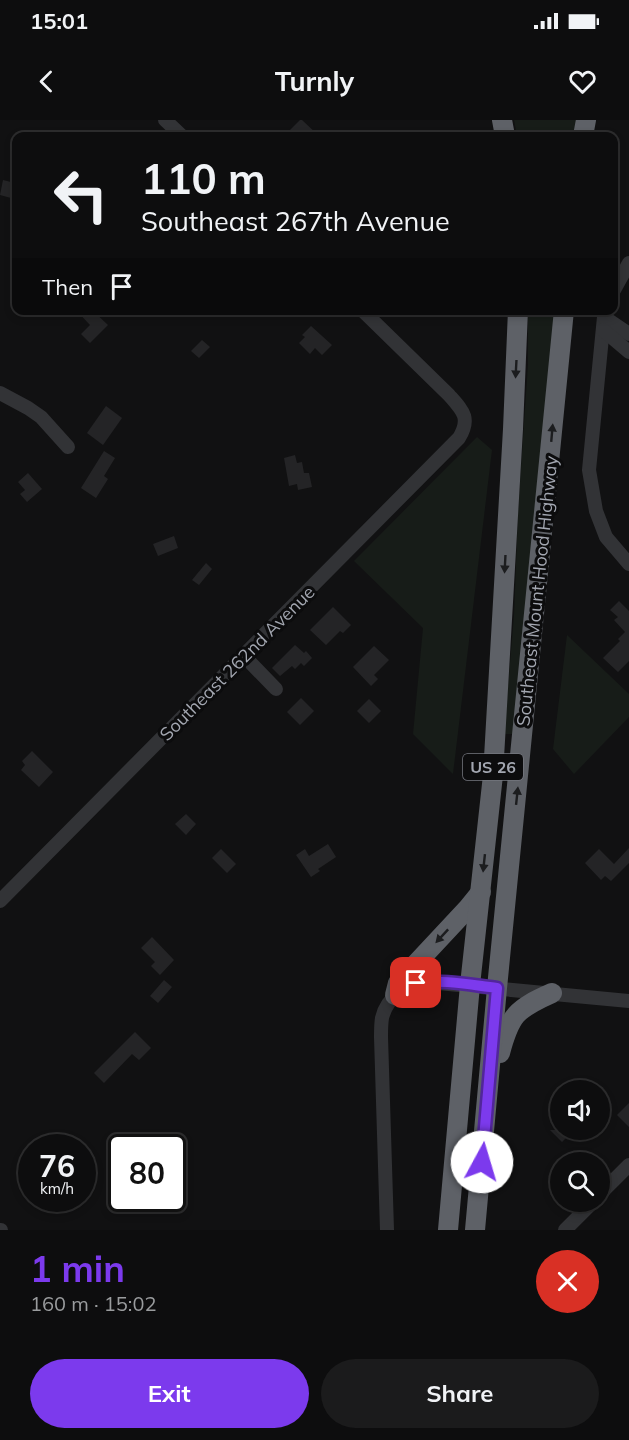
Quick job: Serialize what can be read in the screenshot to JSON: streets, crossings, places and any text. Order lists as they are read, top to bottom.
{
  "streets": {
    "highway": ["Southeast Mount Hood Highway", "US 26"],
    "street": ["Southeast 262nd Avenue"]
  },
  "page": {
    "status": "15:01",
    "header": "Turnly",
    "turn": ["110 m", "Southeast 267th Avenue"],
    "then": "Then",
    "speed": "76 km/h",
    "limit": "80",
    "heading": ["1 min", "160 m · 15:02"],
    "buttons": ["Exit", "Share"]
  }
}
